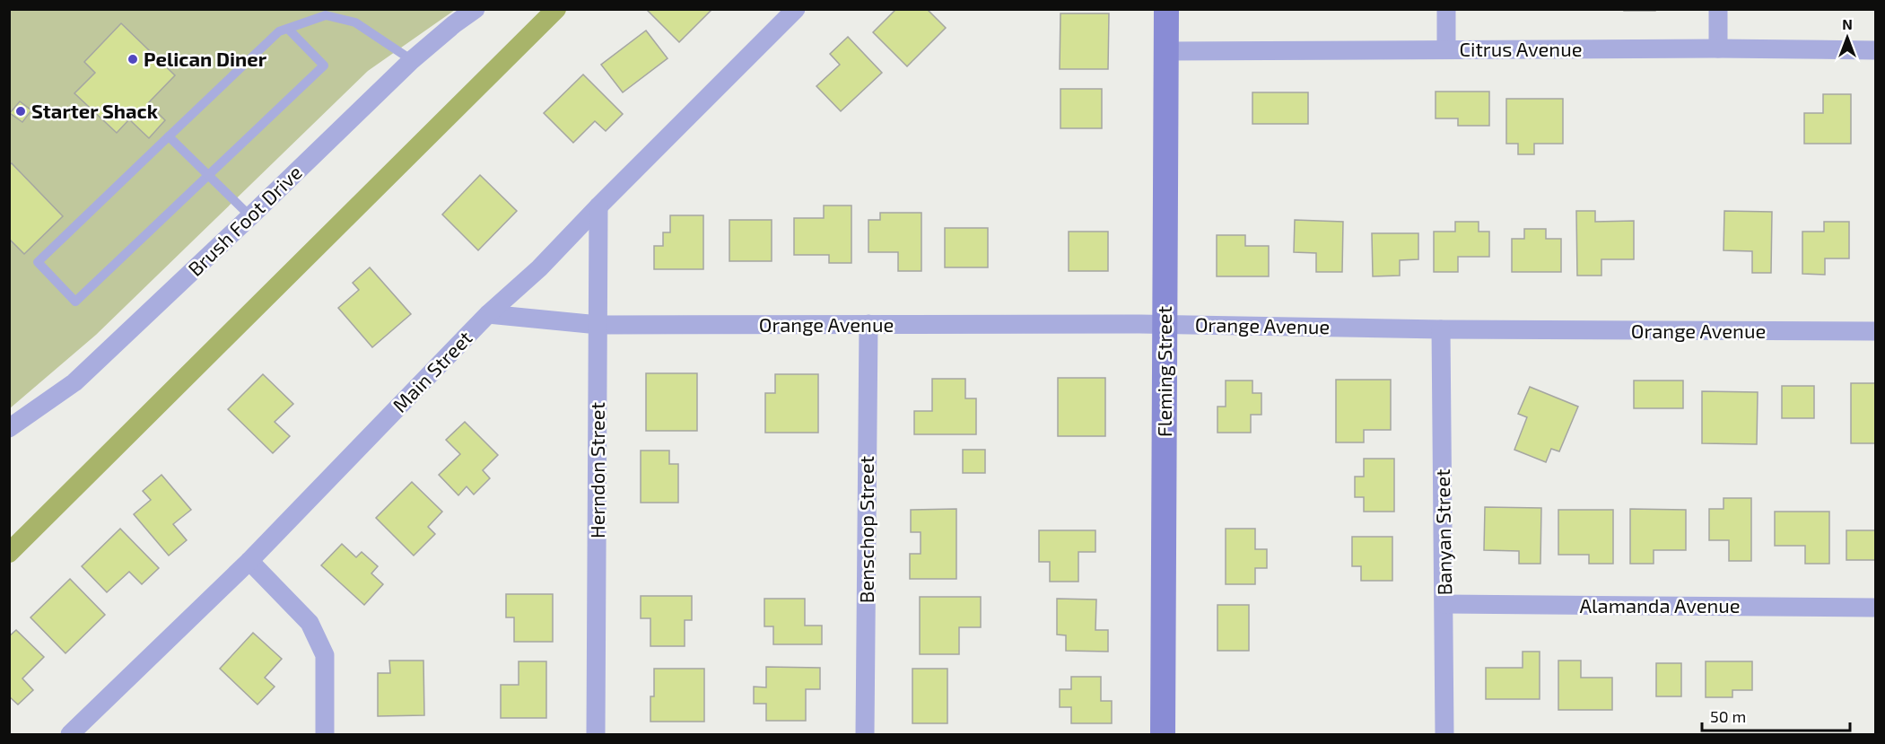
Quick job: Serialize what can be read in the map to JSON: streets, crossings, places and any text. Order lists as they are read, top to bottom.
{
  "streets": {
    "street": [
      "Citrus Avenue",
      "Brush Foot Drive",
      "Orange Avenue",
      "Main Street",
      "Fleming Street",
      "Herndon Street",
      "Benschop Street",
      "Banyan Street",
      "Alamanda Avenue"
    ]
  },
  "crossings": [
    ["Citrus Avenue", "Fleming Street"],
    ["Orange Avenue", "Main Street"],
    ["Orange Avenue", "Fleming Street"],
    ["Orange Avenue", "Herndon Street"],
    ["Orange Avenue", "Benschop Street"],
    ["Orange Avenue", "Banyan Street"],
    ["Main Street", "Herndon Street"],
    ["Banyan Street", "Alamanda Avenue"]
  ],
  "places": ["Pelican Diner", "Starter Shack"],
  "scale_bar": "50 m",
  "north": "top"
}
